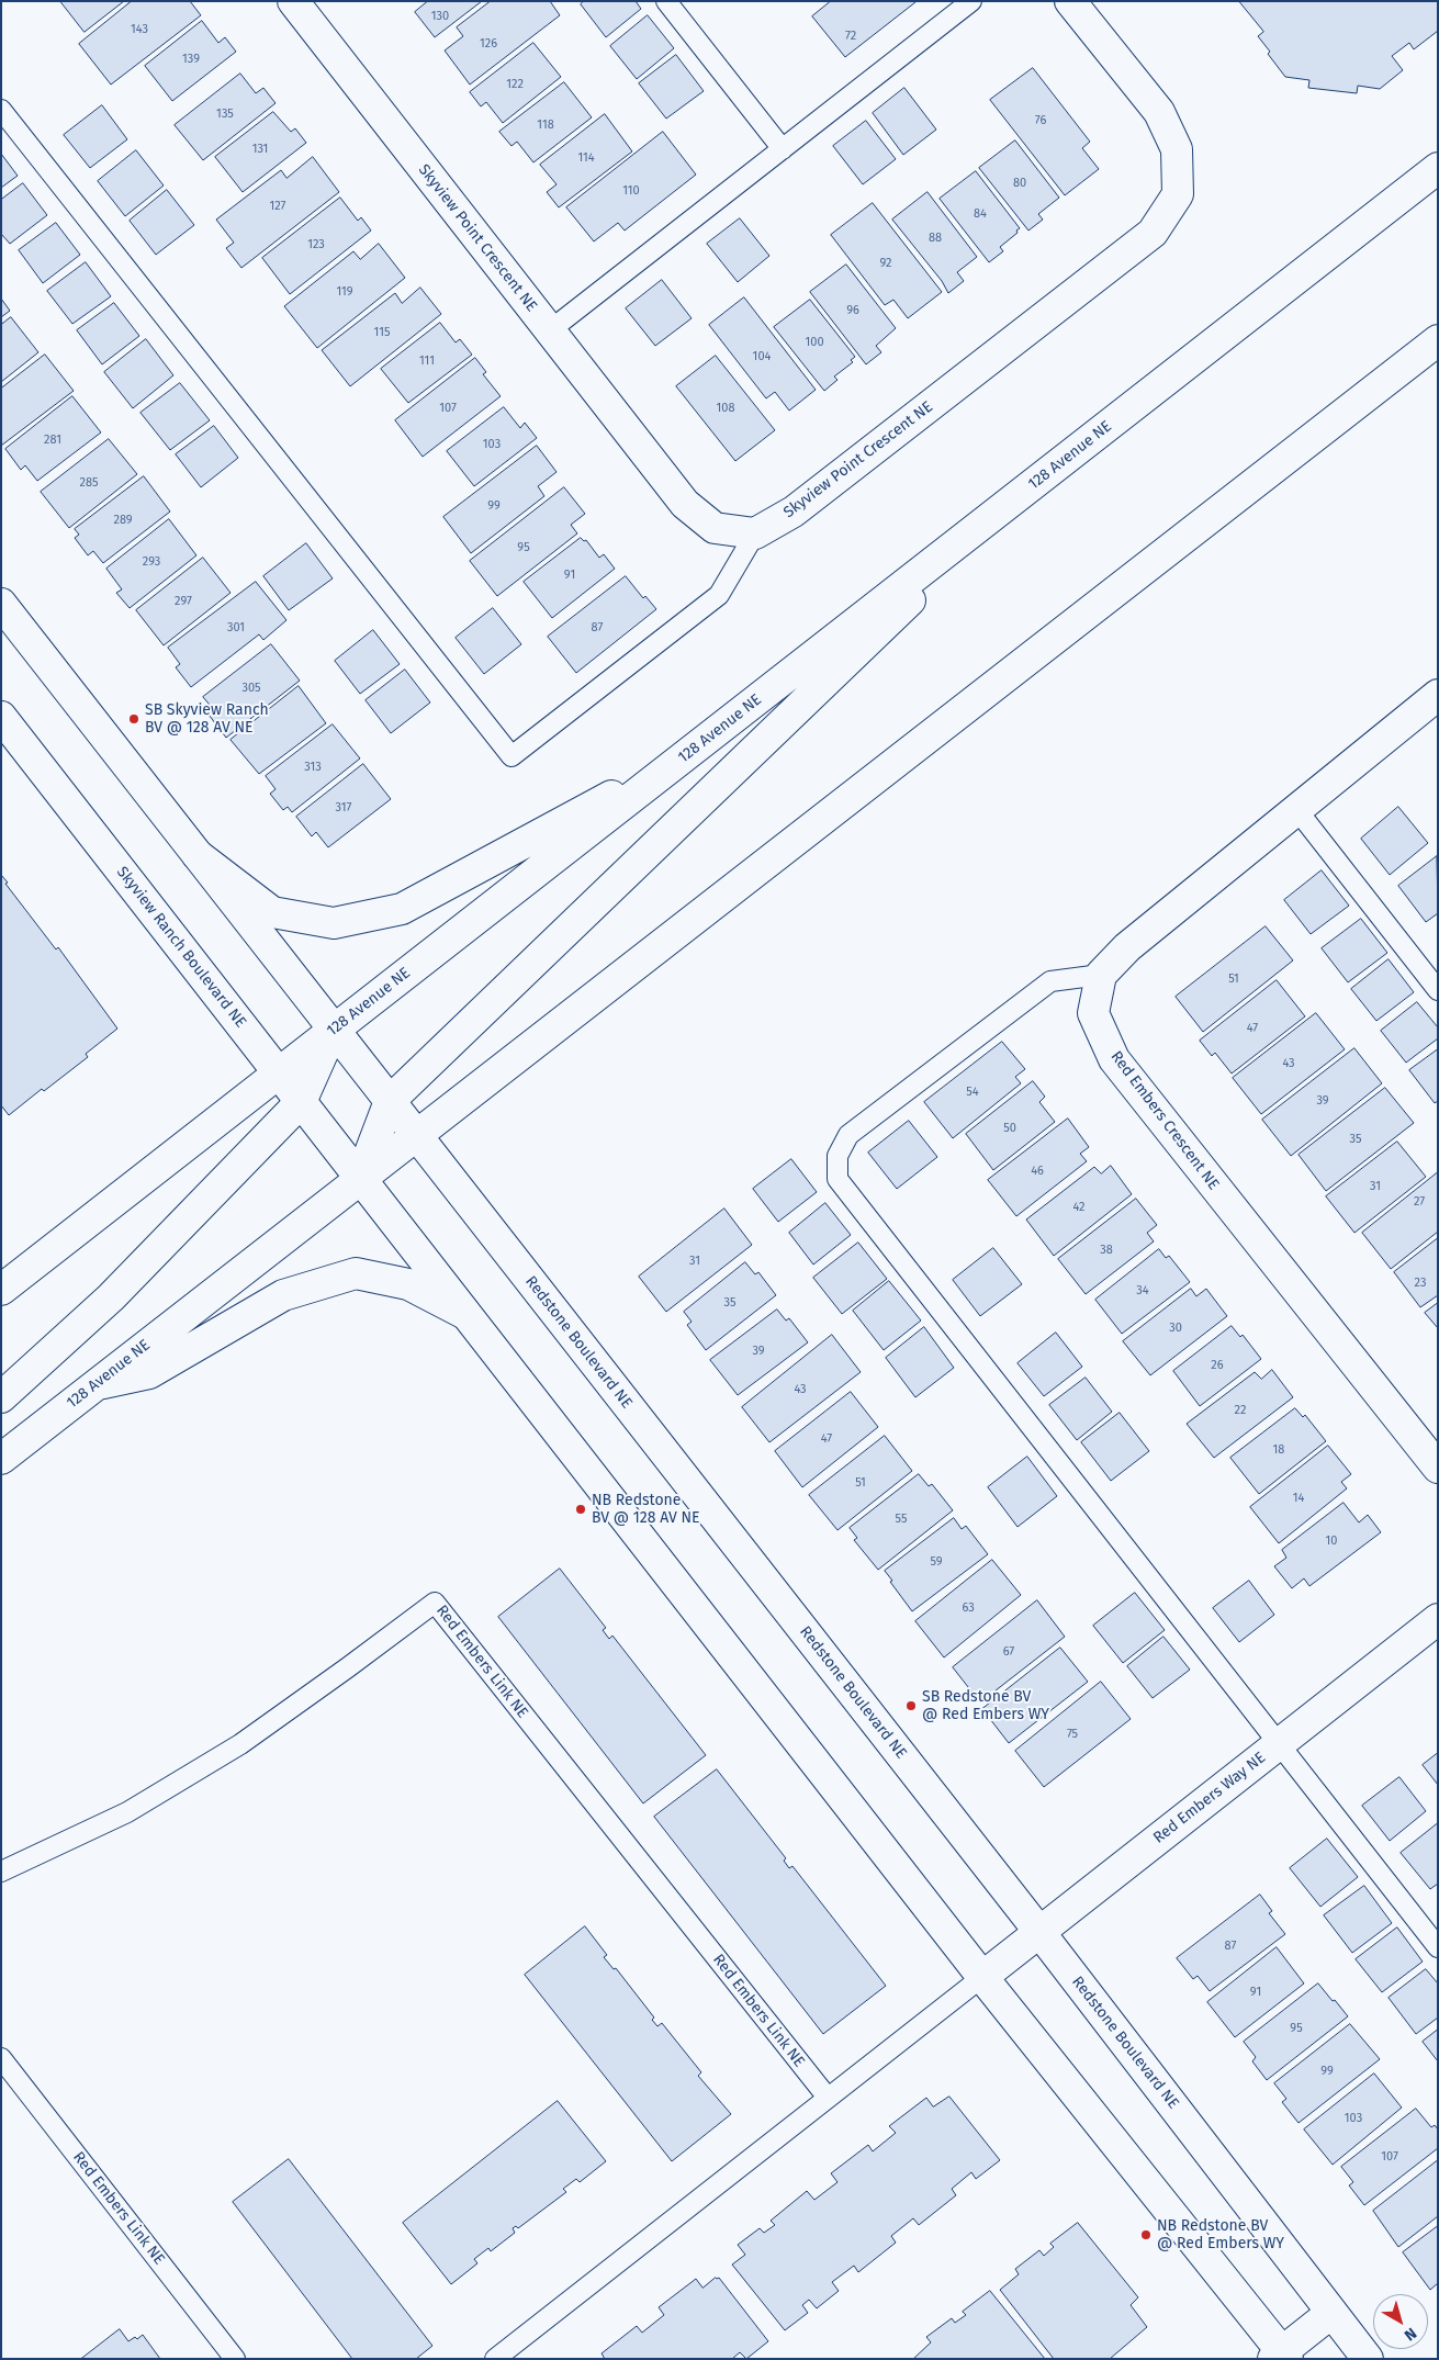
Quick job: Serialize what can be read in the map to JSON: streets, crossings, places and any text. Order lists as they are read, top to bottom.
{
  "streets": {
    "street": [
      "Skyview Point Crescent NE",
      "128 Avenue NE",
      "Skyview Ranch Boulevard NE",
      "Red Embers Crescent NE",
      "Redstone Boulevard NE",
      "Red Embers Way NE"
    ],
    "lane": ["Red Embers Link NE"]
  },
  "crossings": [
    ["128 Avenue NE", "Skyview Ranch Boulevard NE"],
    ["128 Avenue NE", "Redstone Boulevard NE"],
    ["Redstone Boulevard NE", "Red Embers Way NE"]
  ],
  "places": [
    "SB Skyview Ranch BV @ 128 AV NE",
    "NB Redstone BV @ 128 AV NE",
    "SB Redstone BV @ Red Embers WY",
    "NB Redstone BV @ Red Embers WY"
  ],
  "house_numbers": [
    "130",
    "143",
    "72",
    "126",
    "139",
    "122",
    "135",
    "76",
    "118",
    "131",
    "114",
    "80",
    "110",
    "127",
    "84",
    "88",
    "123",
    "92",
    "119",
    "96",
    "115",
    "100",
    "104",
    "111",
    "107",
    "108",
    "281",
    "103",
    "285",
    "99",
    "289",
    "95",
    "293",
    "91",
    "297",
    "301",
    "87",
    "305",
    "313",
    "317",
    "51",
    "47",
    "43",
    "54",
    "39",
    "50",
    "35",
    "46",
    "31",
    "27",
    "42",
    "38",
    "31",
    "23",
    "34",
    "35",
    "30",
    "39",
    "26",
    "43",
    "22",
    "47",
    "18",
    "51",
    "14",
    "55",
    "10",
    "59",
    "63",
    "67",
    "75",
    "87",
    "91",
    "95",
    "99",
    "103",
    "107"
  ],
  "north": "bottom right"
}
